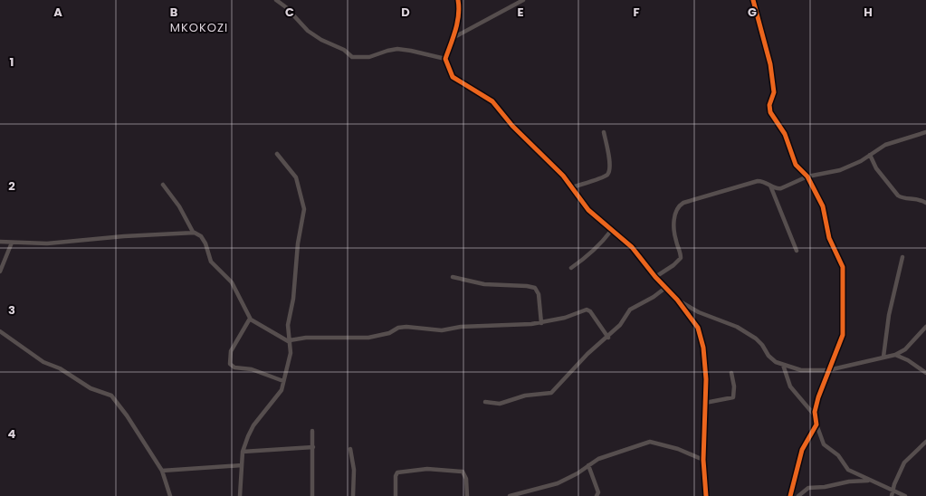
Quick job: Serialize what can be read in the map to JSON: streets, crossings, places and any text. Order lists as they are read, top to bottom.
{
  "districts": ["MKOKOZI"],
  "grid": {
    "columns": [
      "A",
      "B",
      "C",
      "D",
      "E",
      "F",
      "G",
      "H"
    ],
    "rows": [
      "1",
      "2",
      "3",
      "4"
    ]
  }
}
